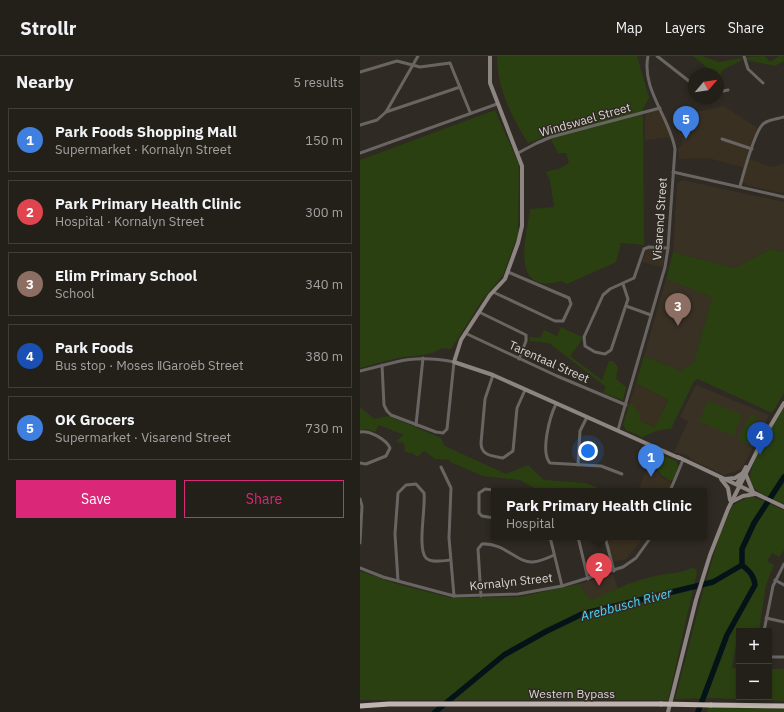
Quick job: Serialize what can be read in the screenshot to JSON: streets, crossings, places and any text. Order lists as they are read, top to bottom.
{
  "streets": {
    "highway": ["Western Bypass"],
    "street": [
      "Windswael Street",
      "Visarend Street",
      "Tarentaal Street",
      "Kornalyn Street"
    ]
  },
  "crossings": [
    ["Windswael Street", "Visarend Street"],
    ["Visarend Street", "Tarentaal Street"]
  ],
  "water": ["Arebbusch River"],
  "north": "top right",
  "page": {
    "header": "Strollr",
    "nav": ["Map", "Layers", "Share"],
    "heading": ["Nearby", "5 results"],
    "pins": [
      "5",
      "3",
      "4",
      "1",
      "2"
    ],
    "list": [
      {
        "mark": "1",
        "name": "Park Foods Shopping Mall",
        "note": "Supermarket · Kornalyn Street",
        "value": "150 m"
      },
      {
        "mark": "2",
        "name": "Park Primary Health Clinic",
        "note": "Hospital · Kornalyn Street",
        "value": "300 m"
      },
      {
        "mark": "3",
        "name": "Elim Primary School",
        "note": "School",
        "value": "340 m"
      },
      {
        "mark": "4",
        "name": "Park Foods",
        "note": "Bus stop · Moses ǁGaroëb Street",
        "value": "380 m"
      },
      {
        "mark": "5",
        "name": "OK Grocers",
        "note": "Supermarket · Visarend Street",
        "value": "730 m"
      }
    ],
    "buttons": ["Save", "Share"],
    "popup": ["Park Primary Health Clinic", "Hospital"],
    "map_buttons": ["+", "−"]
  }
}
